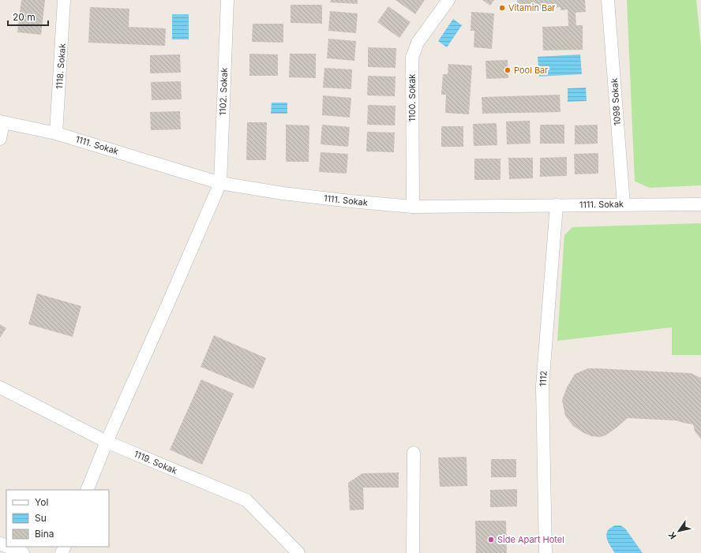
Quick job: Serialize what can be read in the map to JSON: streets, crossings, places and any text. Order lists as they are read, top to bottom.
{
  "streets": {
    "street": [
      "1118. Sokak",
      "1102. Sokak",
      "1100. Sokak",
      "1098 Sokak",
      "1111. Sokak",
      "1112",
      "1119. Sokak"
    ]
  },
  "crossings": [
    ["1118. Sokak", "1111. Sokak"],
    ["1102. Sokak", "1111. Sokak"],
    ["1100. Sokak", "1111. Sokak"],
    ["1098 Sokak", "1111. Sokak"],
    ["1111. Sokak", "1112"]
  ],
  "places": ["Vitamin Bar", "Pool Bar", "Side Apart Hotel"],
  "legend": ["Yol", "Su", "Bina"],
  "scale_bar": "20 m",
  "north": "bottom left"
}
